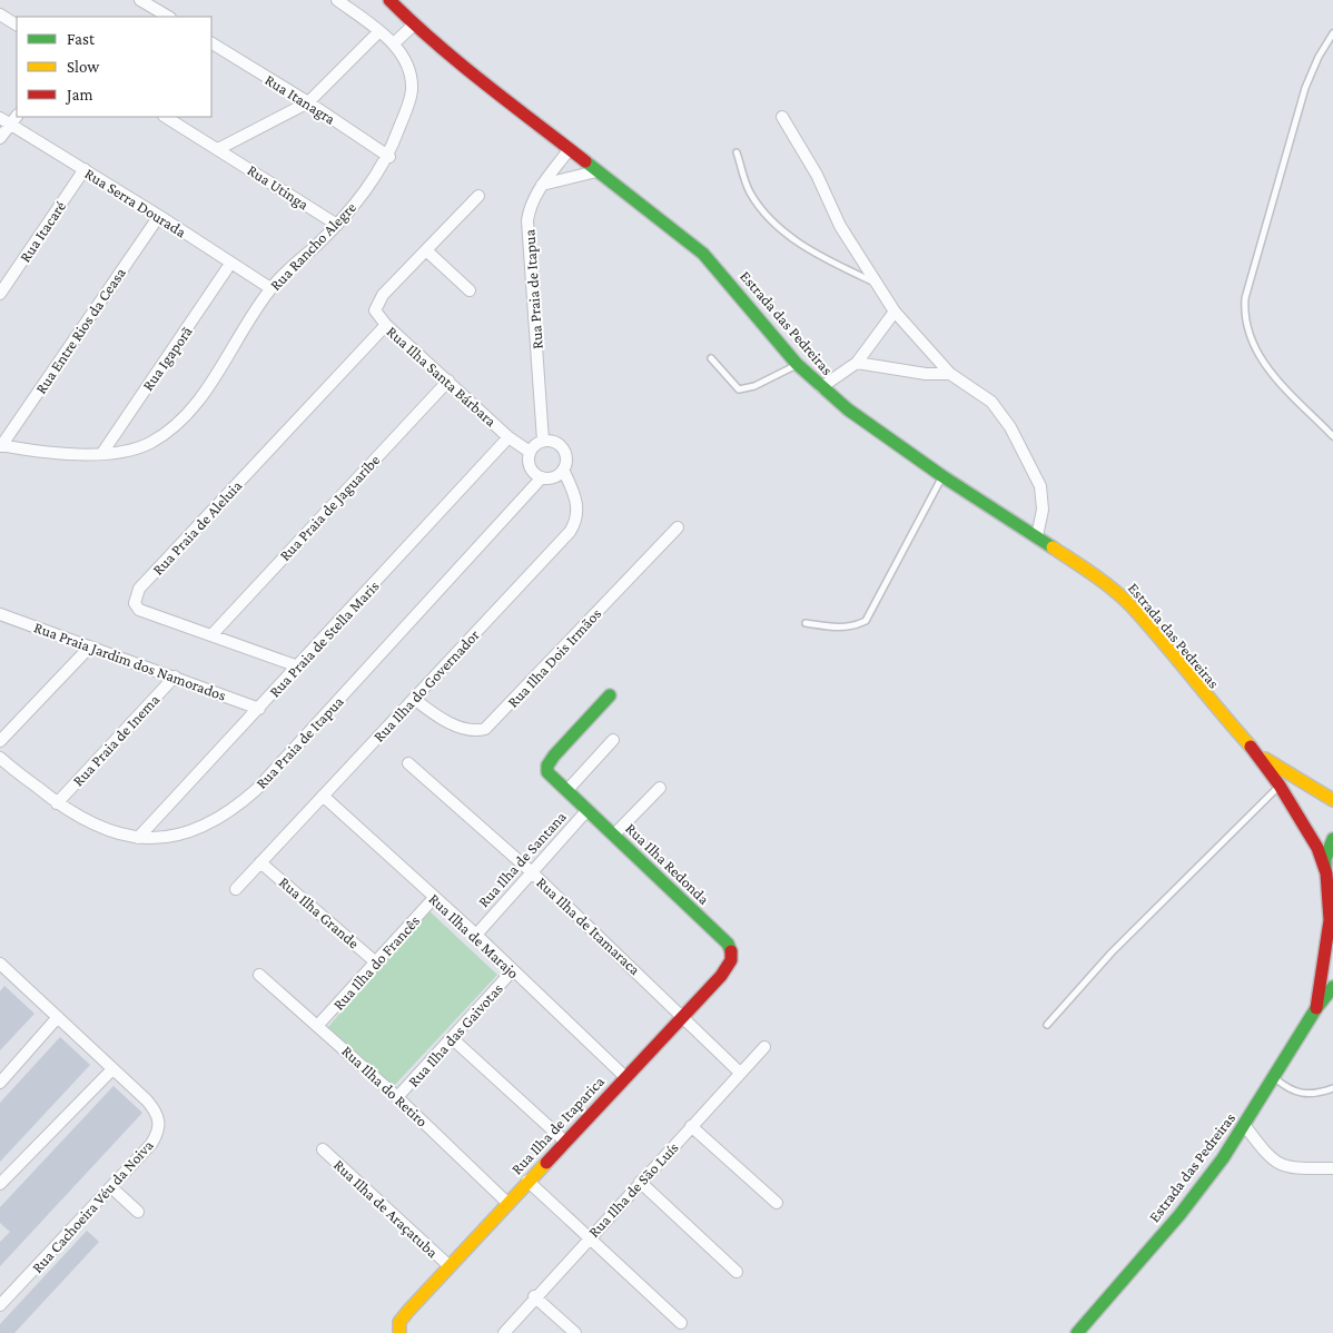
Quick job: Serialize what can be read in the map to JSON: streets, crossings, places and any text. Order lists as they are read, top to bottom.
{
  "streets": {
    "street": [
      "Rua Itanagra",
      "Rua Utinga",
      "Rua Serra Dourada",
      "Rua Itacaré",
      "Rua Rancho Alegre",
      "Rua Praia de Itapua",
      "Estrada das Pedreiras",
      "Rua Entre Rios da Ceasa",
      "Rua Igaporã",
      "Rua Ilha Santa Bárbara",
      "Rua Praia de Jaguaribe",
      "Rua Praia de Aleluia",
      "Rua Praia de Stella Maris",
      "Rua Ilha Dois Irmãos",
      "Rua Praia Jardim dos Namorados",
      "Rua Ilha do Governador",
      "Rua Praia de Inema",
      "Rua Ilha de Santana",
      "Rua Ilha Redonda",
      "Rua Ilha Grande",
      "Rua Ilha de Itamaraca",
      "Rua Ilha de Marajo",
      "Rua Ilha do Francês",
      "Rua Ilha das Gaivotas",
      "Rua Ilha do Retiro",
      "Rua Ilha de Itaparica",
      "Rua Ilha de São Luís",
      "Rua Cachoeira Véu da Noiva",
      "Rua Ilha de Araçatuba"
    ]
  },
  "crossings": [
    ["Rua Itanagra", "Rua Rancho Alegre"],
    ["Rua Utinga", "Rua Rancho Alegre"],
    ["Rua Serra Dourada", "Rua Itacaré"],
    ["Rua Serra Dourada", "Rua Rancho Alegre"],
    ["Rua Serra Dourada", "Rua Entre Rios da Ceasa"],
    ["Rua Serra Dourada", "Rua Igaporã"],
    ["Rua Rancho Alegre", "Rua Entre Rios da Ceasa"],
    ["Rua Rancho Alegre", "Rua Igaporã"],
    ["Rua Praia de Itapua", "Estrada das Pedreiras"],
    ["Rua Praia de Itapua", "Rua Ilha Santa Bárbara"],
    ["Rua Praia de Itapua", "Rua Praia de Stella Maris"],
    ["Rua Praia de Itapua", "Rua Ilha do Governador"],
    ["Rua Praia de Itapua", "Rua Praia de Inema"],
    ["Rua Ilha Santa Bárbara", "Rua Praia de Jaguaribe"],
    ["Rua Ilha Santa Bárbara", "Rua Praia de Aleluia"],
    ["Rua Ilha Santa Bárbara", "Rua Praia de Stella Maris"],
    ["Rua Ilha Santa Bárbara", "Rua Ilha do Governador"],
    ["Rua Praia de Jaguaribe", "Rua Praia de Aleluia"],
    ["Rua Praia de Aleluia", "Rua Praia de Stella Maris"],
    ["Rua Praia de Stella Maris", "Rua Praia Jardim dos Namorados"],
    ["Rua Ilha Dois Irmãos", "Rua Ilha do Governador"],
    ["Rua Praia Jardim dos Namorados", "Rua Praia de Inema"],
    ["Rua Ilha do Governador", "Rua Ilha Grande"],
    ["Rua Ilha do Governador", "Rua Ilha de Marajo"],
    ["Rua Ilha de Santana", "Rua Ilha Redonda"],
    ["Rua Ilha de Santana", "Rua Ilha de Itamaraca"],
    ["Rua Ilha de Santana", "Rua Ilha de Marajo"],
    ["Rua Ilha Redonda", "Rua Ilha de Itaparica"],
    ["Rua Ilha Grande", "Rua Ilha do Francês"],
    ["Rua Ilha de Itamaraca", "Rua Ilha de Itaparica"],
    ["Rua Ilha de Itamaraca", "Rua Ilha de São Luís"],
    ["Rua Ilha de Marajo", "Rua Ilha do Francês"],
    ["Rua Ilha de Marajo", "Rua Ilha das Gaivotas"],
    ["Rua Ilha de Marajo", "Rua Ilha de Itaparica"],
    ["Rua Ilha do Francês", "Rua Ilha do Retiro"],
    ["Rua Ilha das Gaivotas", "Rua Ilha do Retiro"],
    ["Rua Ilha do Retiro", "Rua Ilha de Itaparica"],
    ["Rua Ilha de Itaparica", "Rua Ilha de Araçatuba"]
  ],
  "legend": ["Fast", "Slow", "Jam"]
}
